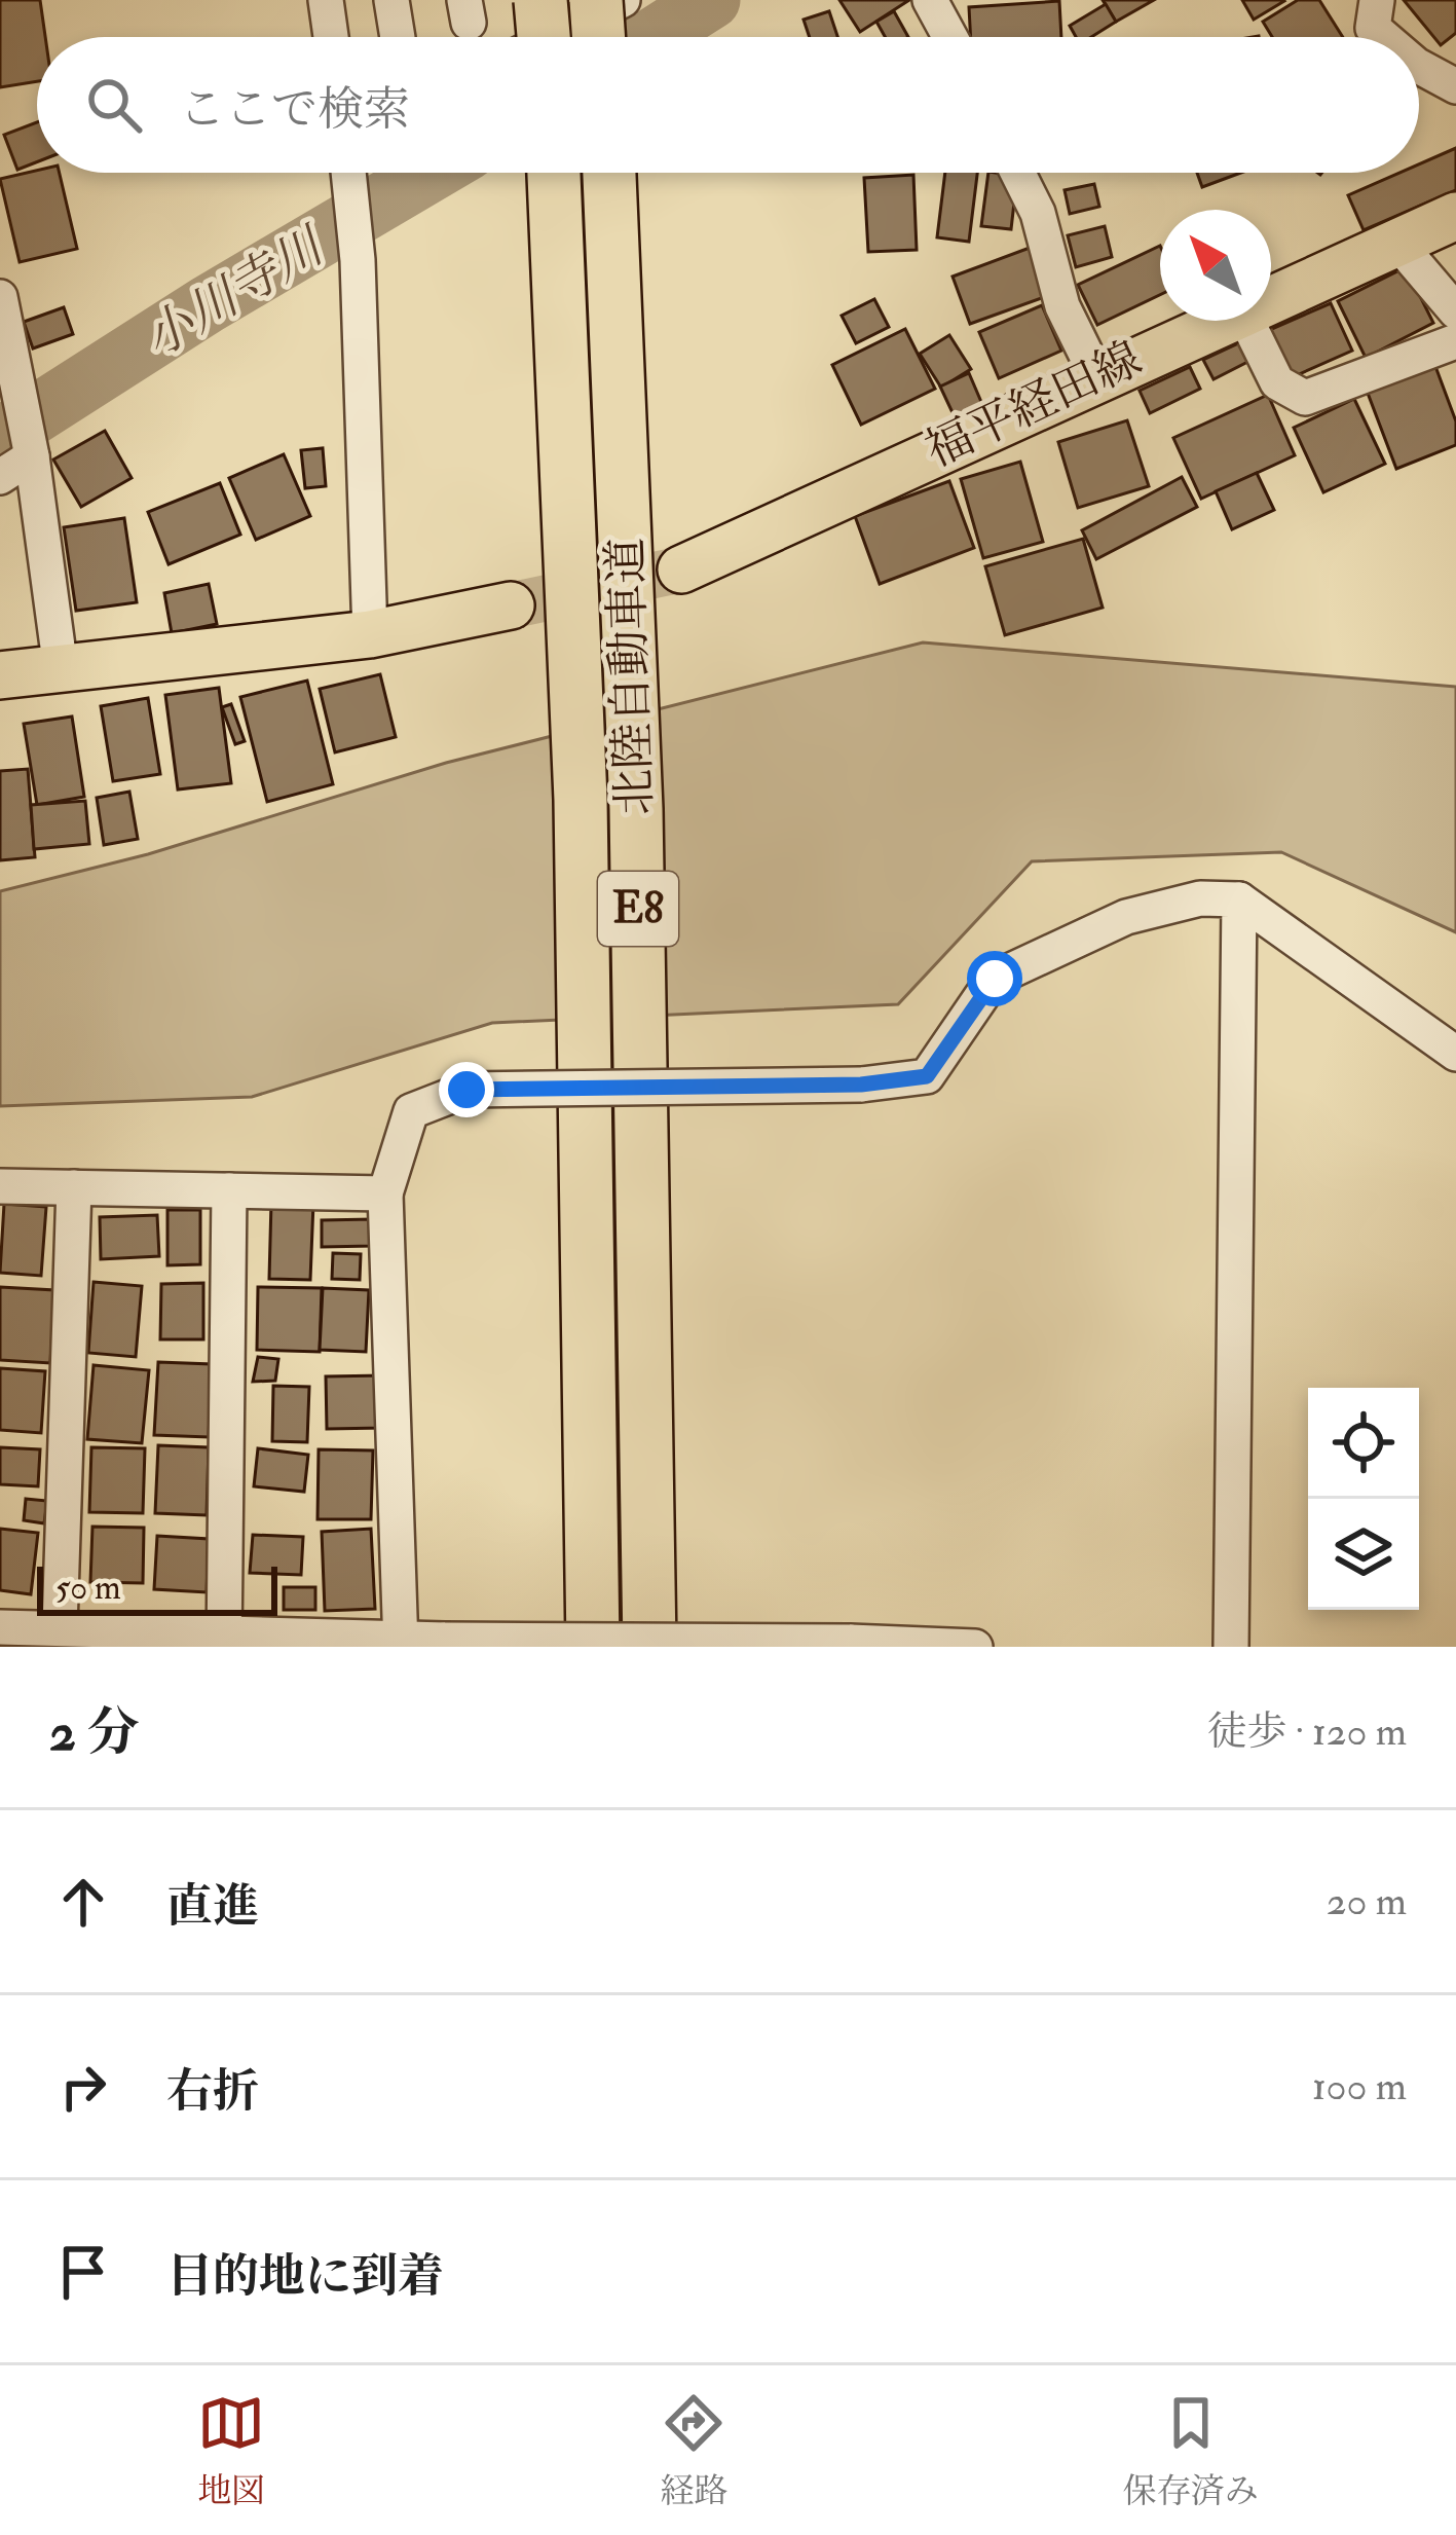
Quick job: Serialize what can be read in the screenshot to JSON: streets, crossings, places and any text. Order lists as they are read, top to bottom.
{
  "streets": {
    "highway": ["北陸自動車道", "E8"],
    "main road": ["福平経田線"]
  },
  "water": ["小川寺川"],
  "scale_bar": "50 m",
  "north": "top left",
  "page": {
    "search": "ここで検索",
    "scale": "50 m",
    "heading": ["2 分", "徒歩 · 120 m"],
    "list": [
      ["直進", "20 m"],
      ["右折", "100 m"],
      "目的地に到着"
    ],
    "nav": ["地図", "経路", "保存済み"]
  }
}
